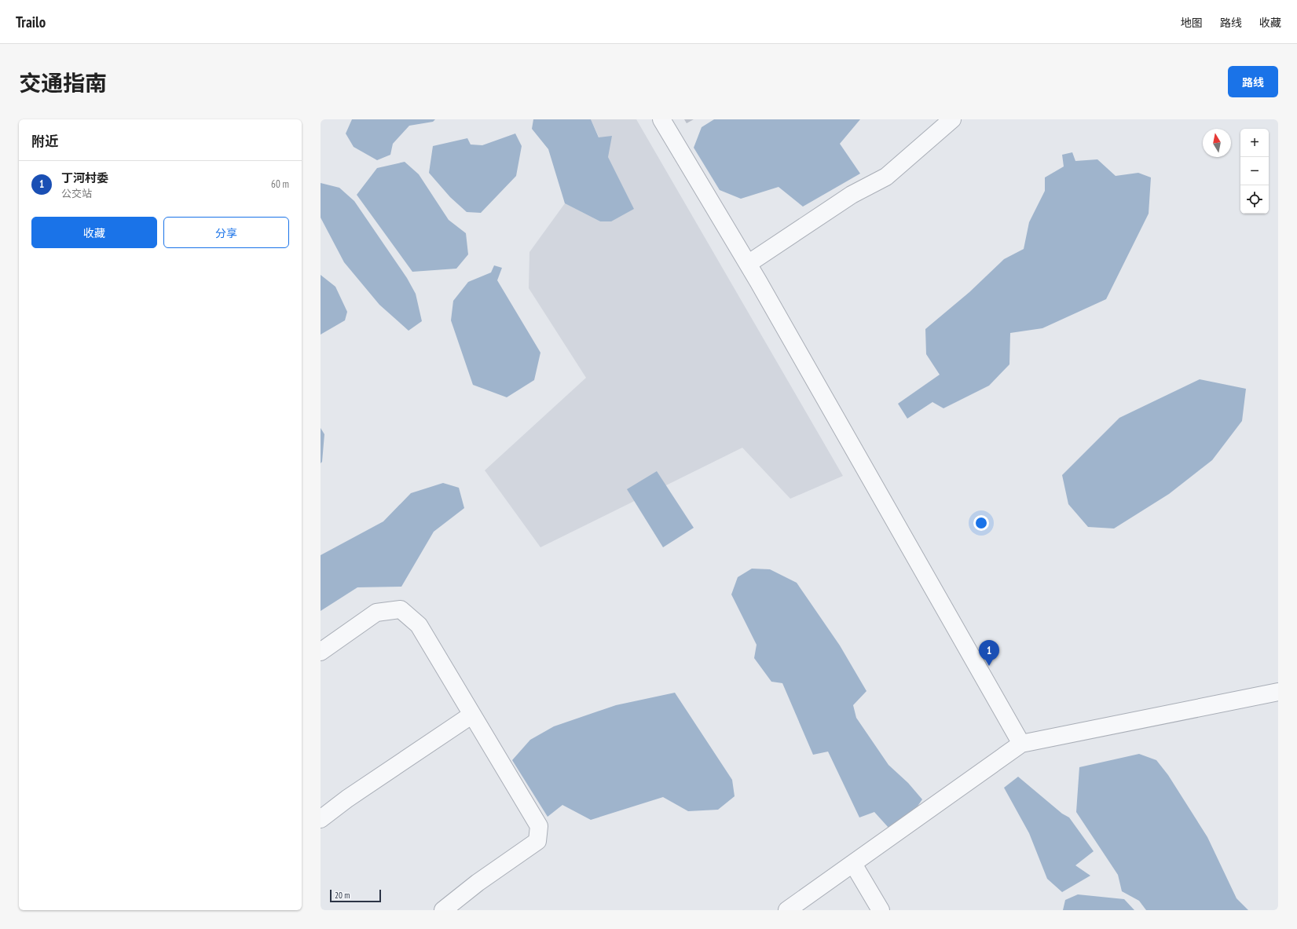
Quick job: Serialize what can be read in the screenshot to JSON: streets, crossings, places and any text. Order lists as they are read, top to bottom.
{
  "scale_bar": "20 m",
  "north": "top",
  "page": {
    "header": "Trailo",
    "nav": ["地图", "路线", "收藏"],
    "title": "交通指南",
    "buttons": [
      "路线",
      ["收藏", "分享"]
    ],
    "heading": "附近",
    "map_buttons": ["+", "−"],
    "list": [
      {
        "mark": "1",
        "name": "丁河村委",
        "note": "公交站",
        "value": "60 m"
      }
    ],
    "pins": "1",
    "scale": "20 m"
  }
}
